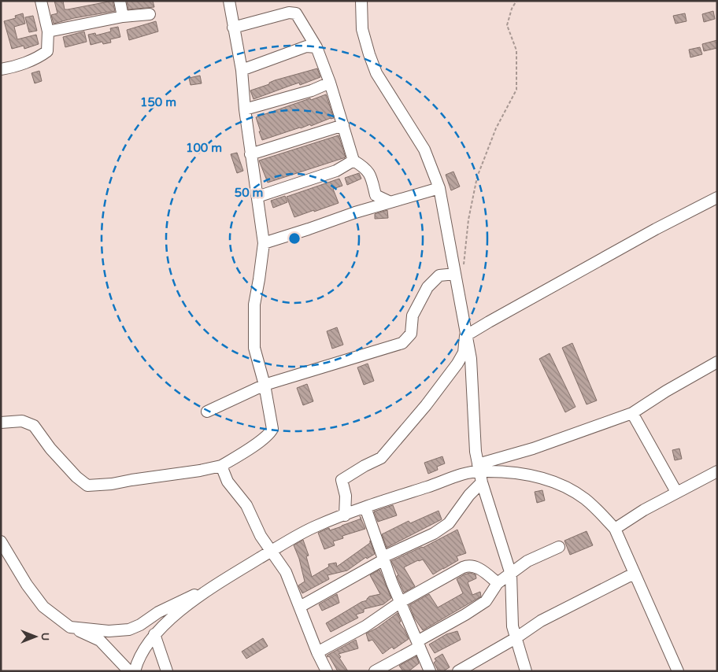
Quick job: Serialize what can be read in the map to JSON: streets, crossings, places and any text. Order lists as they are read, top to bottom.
{
  "north": "right",
  "rings": ["150 m", "100 m", "50 m"]
}
